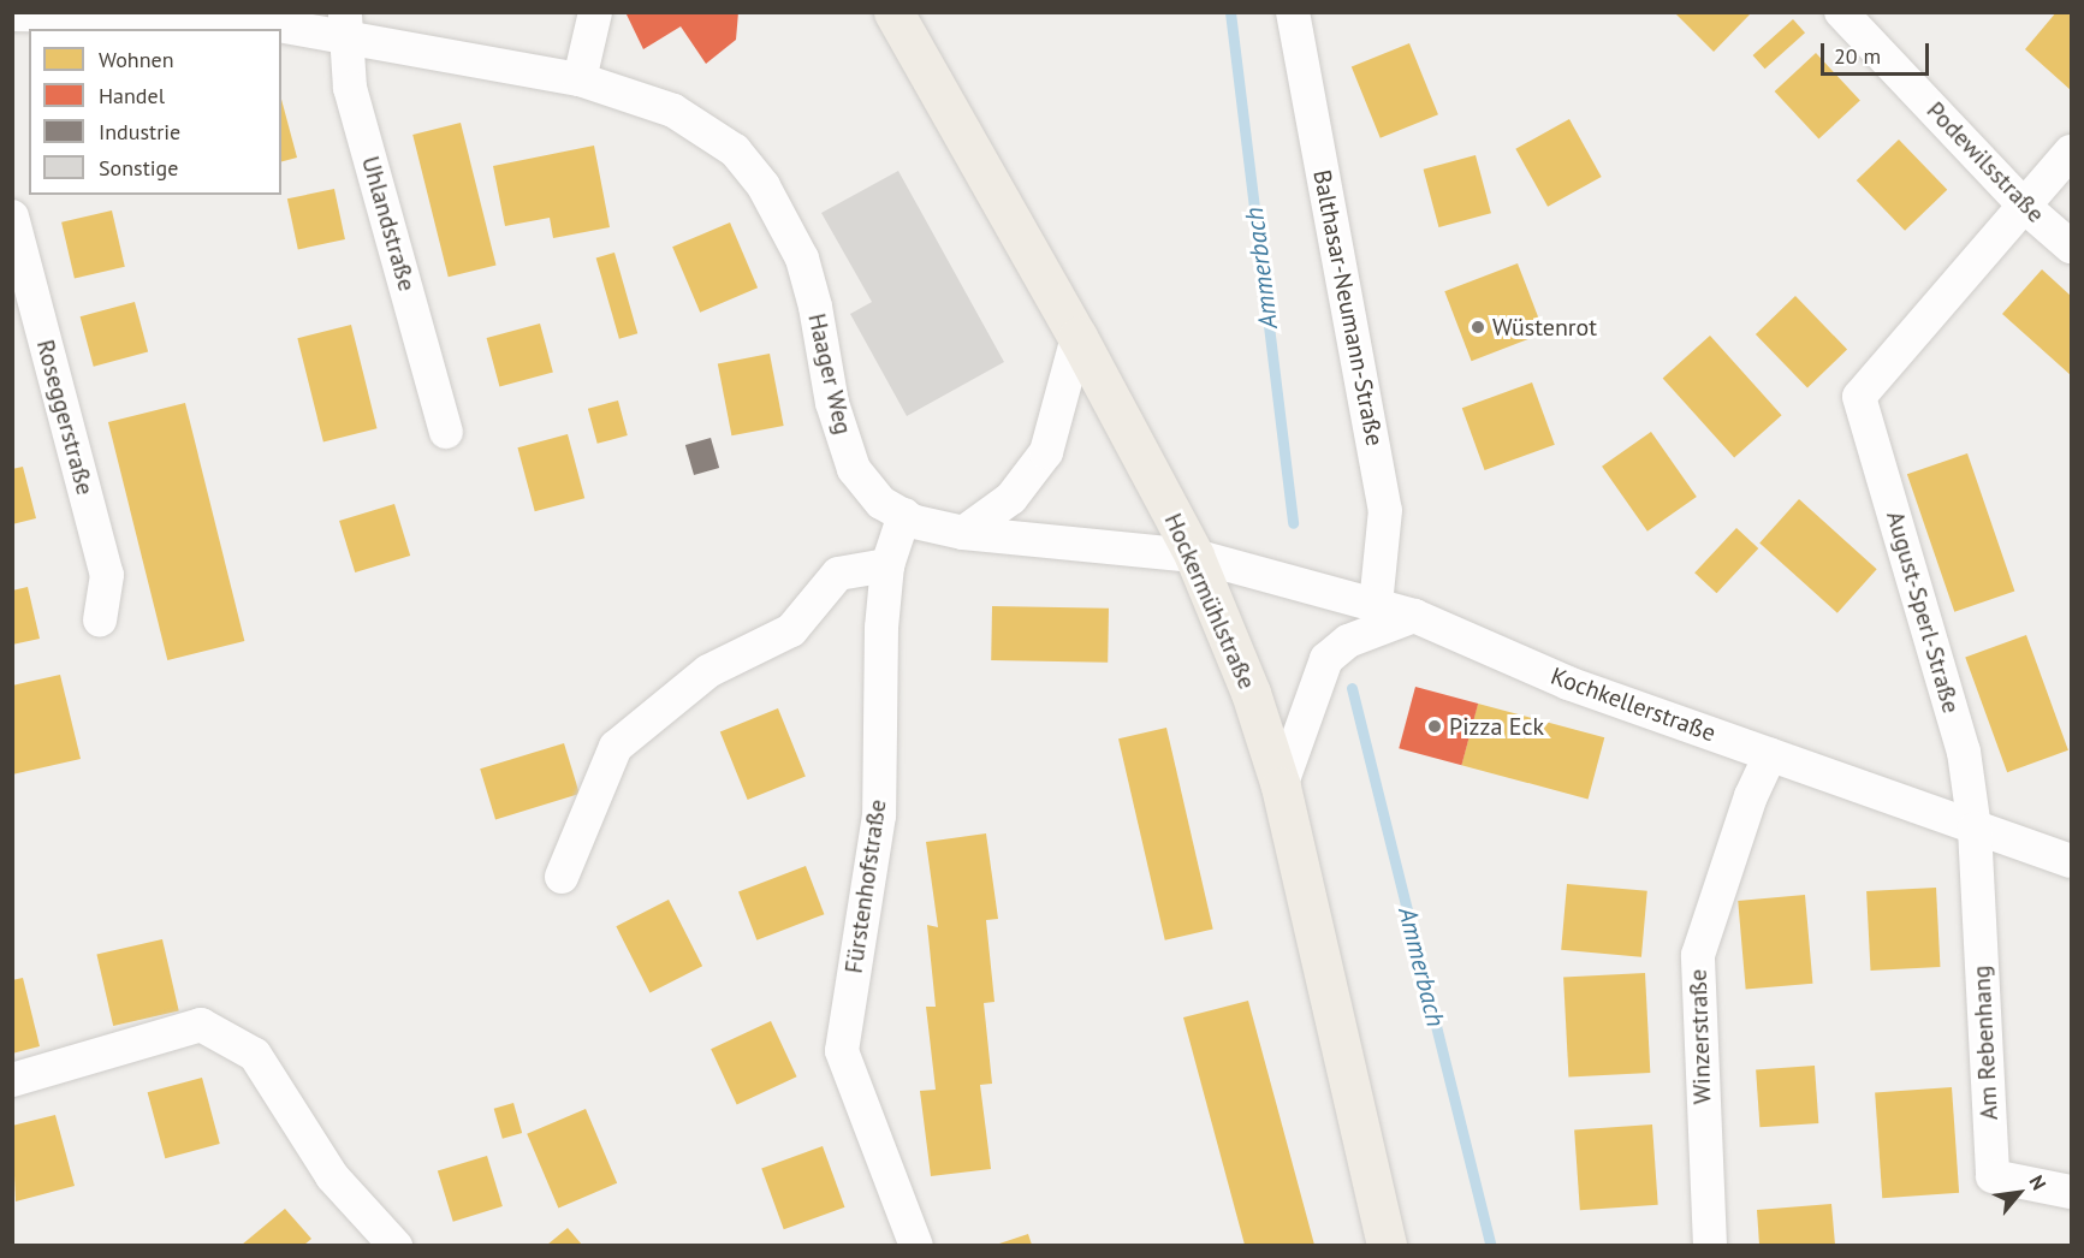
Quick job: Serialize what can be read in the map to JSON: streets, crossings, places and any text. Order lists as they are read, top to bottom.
{
  "streets": {
    "main road": ["Hockermühlstraße"],
    "street": [
      "Podewilsstraße",
      "Uhlandstraße",
      "Balthasar-Neumann-Straße",
      "Haager Weg",
      "Roseggerstraße",
      "August-Sperl-Straße",
      "Kochkellerstraße",
      "Fürstenhofstraße",
      "Winzerstraße",
      "Am Rebenhang"
    ]
  },
  "crossings": [
    ["Podewilsstraße", "August-Sperl-Straße"],
    ["Uhlandstraße", "Haager Weg"],
    ["Balthasar-Neumann-Straße", "Kochkellerstraße"],
    ["Haager Weg", "Hockermühlstraße"],
    ["Haager Weg", "Kochkellerstraße"],
    ["Haager Weg", "Fürstenhofstraße"],
    ["Hockermühlstraße", "Kochkellerstraße"],
    ["August-Sperl-Straße", "Kochkellerstraße"],
    ["August-Sperl-Straße", "Am Rebenhang"],
    ["Kochkellerstraße", "Winzerstraße"],
    ["Kochkellerstraße", "Am Rebenhang"]
  ],
  "water": ["Ammerbach"],
  "places": ["Wüstenrot", "Pizza Eck"],
  "legend": [
    "Wohnen",
    "Handel",
    "Industrie",
    "Sonstige"
  ],
  "scale_bar": "20 m",
  "north": "top right"
}
